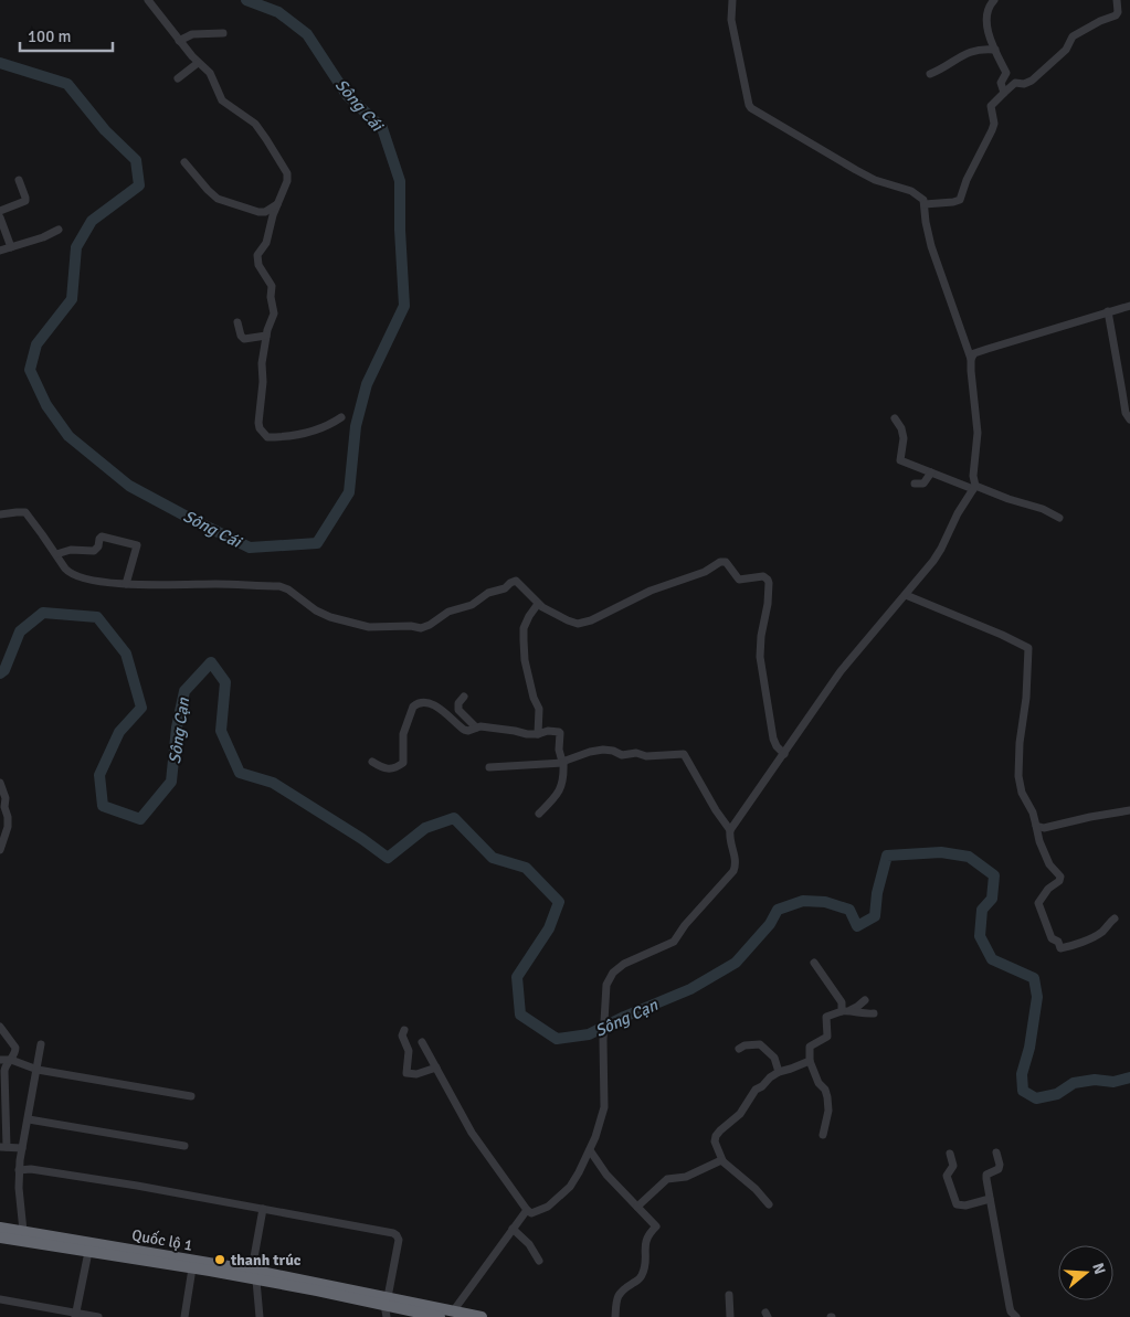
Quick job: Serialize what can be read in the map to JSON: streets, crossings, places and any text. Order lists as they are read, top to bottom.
{
  "streets": {
    "highway": ["Quốc lộ 1"]
  },
  "water": ["Sông Cái", "Sông Cạn"],
  "places": ["thanh trúc"],
  "scale_bar": "100 m",
  "north": "right"
}
